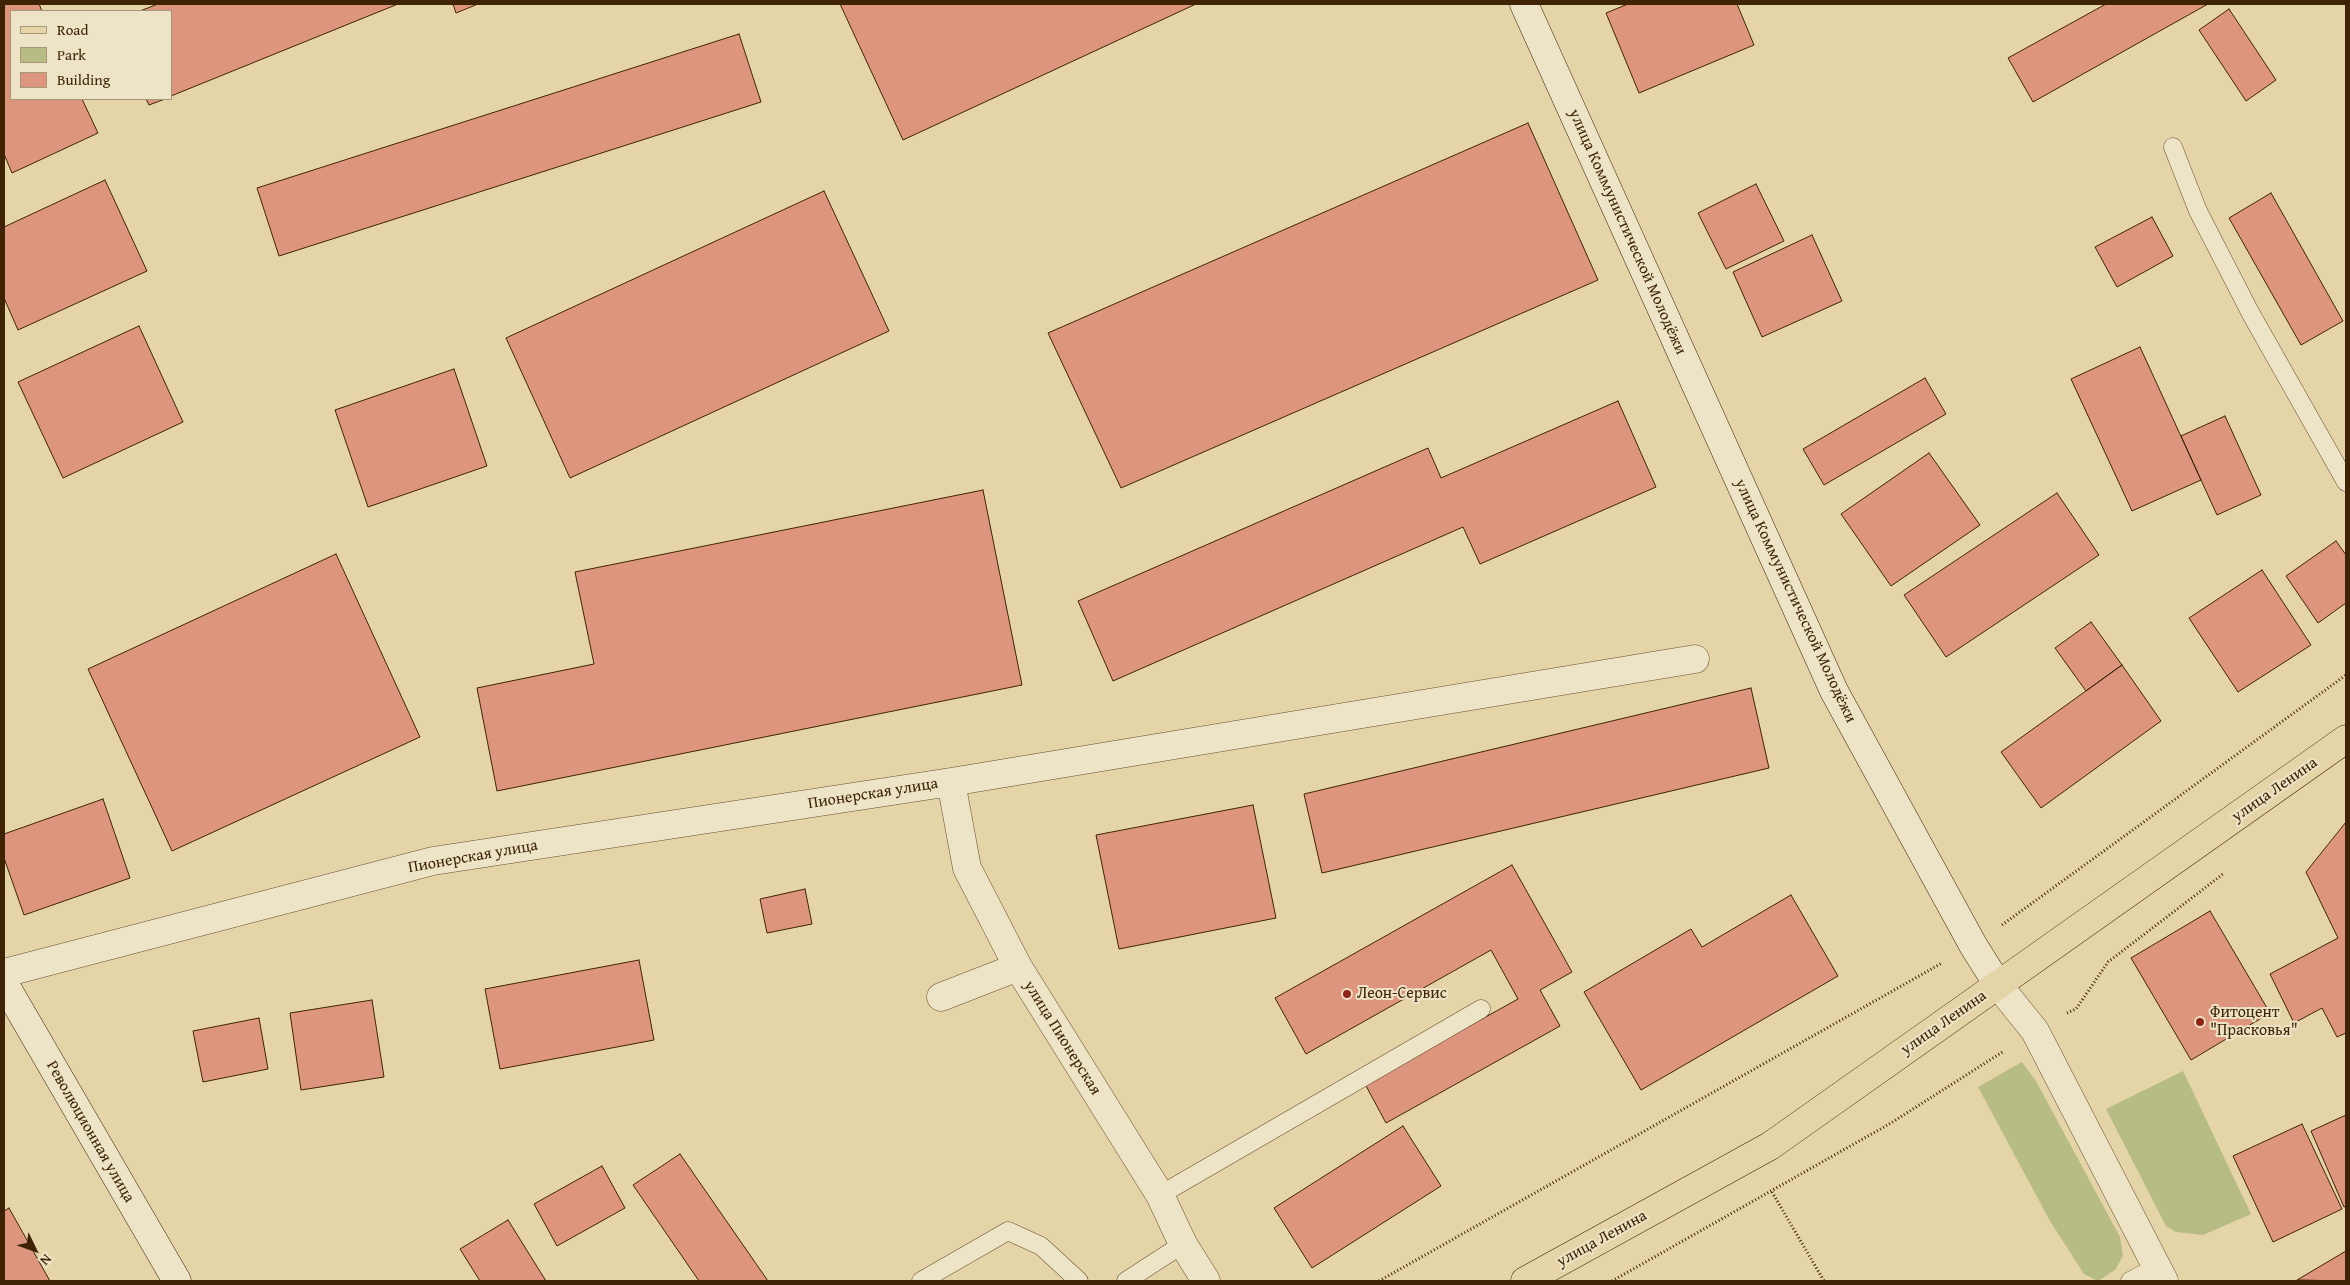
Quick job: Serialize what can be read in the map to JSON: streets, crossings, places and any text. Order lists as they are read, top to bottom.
{
  "streets": {
    "main road": ["улица Ленина"],
    "street": [
      "улица Коммунистической Молодёжи",
      "Пионерская улица",
      "улица Пионерская",
      "Революционная улица"
    ]
  },
  "crossings": [
    ["улица Коммунистической Молодёжи", "улица Ленина"],
    ["Пионерская улица", "улица Пионерская"]
  ],
  "places": ["Леон-Сервис", "Фитоцент \"Прасковья\""],
  "legend": ["Road", "Park", "Building"],
  "north": "bottom right"
}
